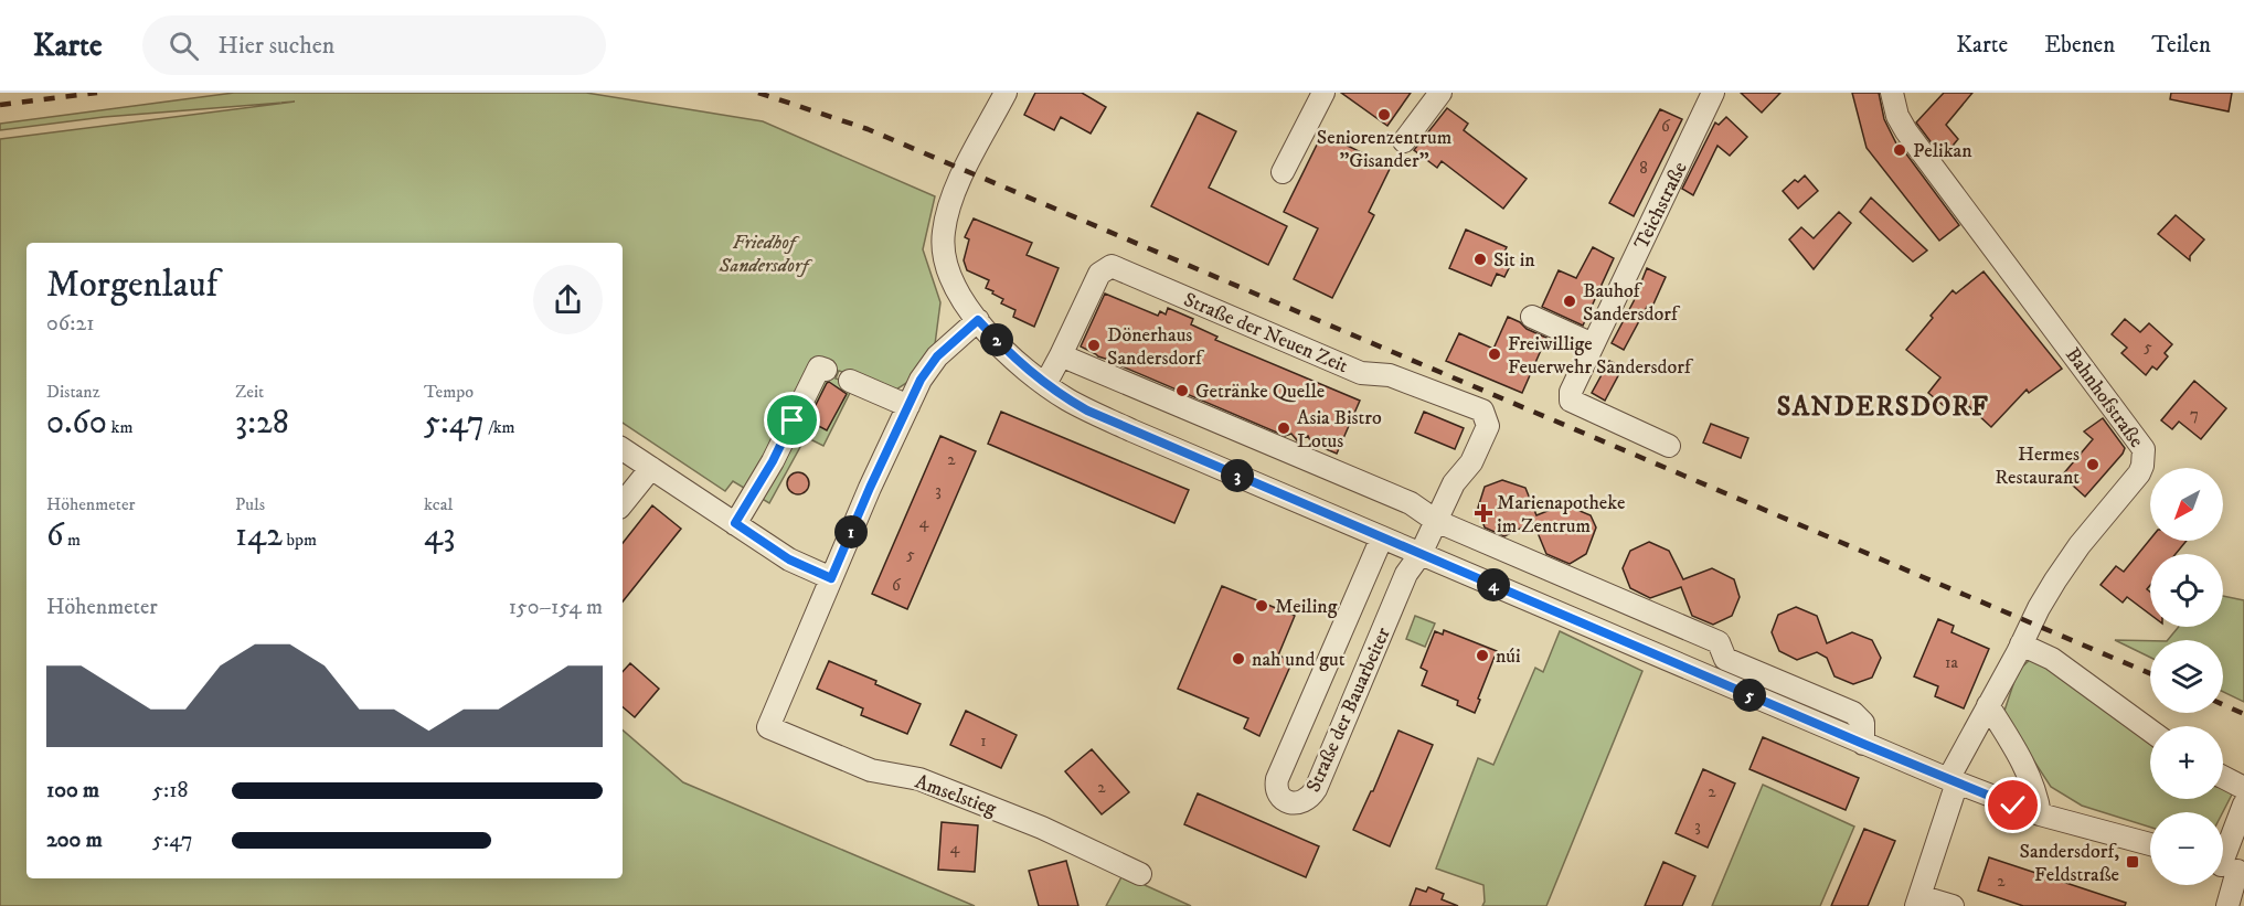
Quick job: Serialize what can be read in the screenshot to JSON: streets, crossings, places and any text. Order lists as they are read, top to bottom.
{
  "streets": {
    "street": [
      "Teichstraße",
      "Straße der Neuen Zeit",
      "Bahnhofstraße",
      "Straße der Bauarbeiter",
      "Amselstieg"
    ]
  },
  "districts": ["SANDERSDORF"],
  "parks": ["Friedhof Sandersdorf"],
  "places": {
    "other": [
      "Seniorenzentrum \"Gisander\"",
      "Pelikan",
      "Sit in",
      "Bauhof Sandersdorf",
      "Dönerhaus Sandersdorf",
      "Freiwillige Feuerwehr Sandersdorf",
      "Getränke Quelle",
      "Asia Bistro Lotus",
      "Hermes Restaurant",
      "Meiling",
      "núi",
      "nah und gut"
    ],
    "health": ["Marienapotheke im Zentrum"],
    "transit": ["Sandersdorf, Feldstraße"]
  },
  "house_numbers": [
    "6",
    "8",
    "5",
    "7",
    "2",
    "3",
    "4",
    "5",
    "6",
    "1a",
    "1",
    "2",
    "2",
    "3",
    "4",
    "2"
  ],
  "north": "bottom left",
  "page": {
    "header": "Karte",
    "search": "Hier suchen",
    "nav": ["Karte", "Ebenen", "Teilen"],
    "heading": ["Morgenlauf", "06:21"],
    "pins": [
      "2",
      "3",
      "1",
      "4",
      "5"
    ],
    "stats": [
      ["Distanz", "0.60 km"],
      ["Zeit", "3:28"],
      ["Tempo", "5:47 /km"],
      ["Höhenmeter", "6 m"],
      ["Puls", "142 bpm"],
      ["kcal", "43"]
    ],
    "map_buttons": ["+", "−"],
    "chart": ["Höhenmeter", "150–154 m"],
    "list": [
      {
        "name": "100 m",
        "note": "5:18"
      },
      {
        "name": "200 m",
        "note": "5:47"
      }
    ]
  }
}
